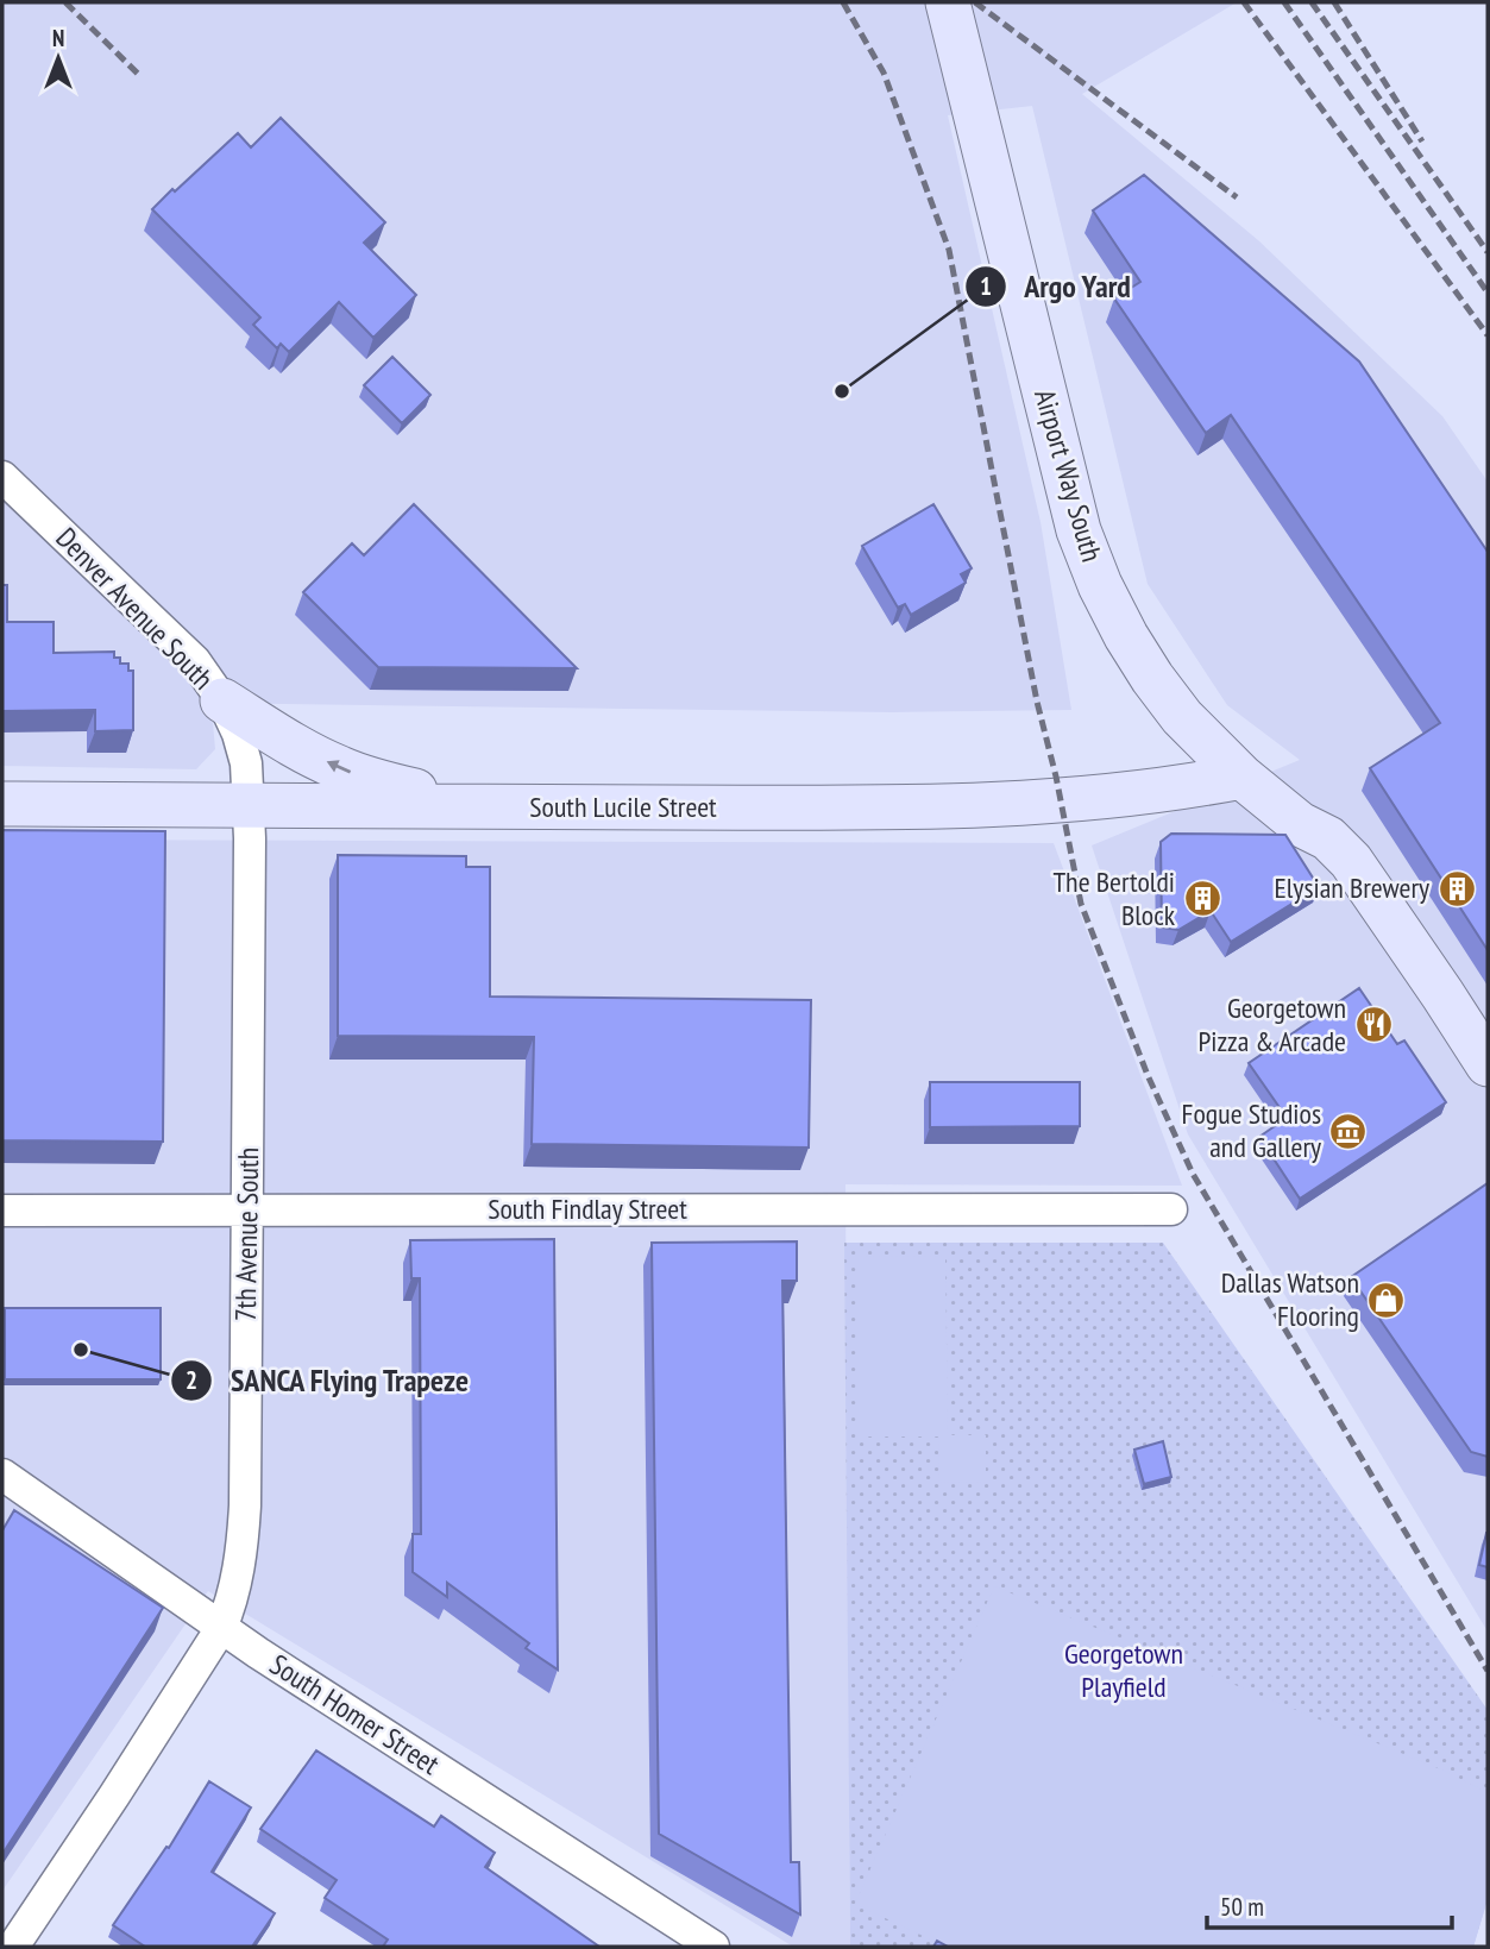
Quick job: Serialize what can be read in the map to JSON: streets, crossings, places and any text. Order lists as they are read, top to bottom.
{
  "streets": {
    "street": [
      "Airport Way South",
      "Denver Avenue South",
      "South Lucile Street",
      "South Findlay Street",
      "7th Avenue South",
      "South Homer Street"
    ]
  },
  "crossings": [
    ["Airport Way South", "South Lucile Street"],
    ["Denver Avenue South", "South Lucile Street"],
    ["Denver Avenue South", "7th Avenue South"],
    ["South Lucile Street", "7th Avenue South"],
    ["South Findlay Street", "7th Avenue South"],
    ["7th Avenue South", "South Homer Street"]
  ],
  "parks": ["Georgetown Playfield"],
  "places": {
    "other": ["Argo Yard", "SANCA Flying Trapeze"],
    "building": ["Elysian Brewery", "The Bertoldi Block"],
    "restaurant": ["Georgetown Pizza & Arcade"],
    "museum": ["Fogue Studios and Gallery"],
    "shop": ["Dallas Watson Flooring"]
  },
  "scale_bar": "50 m",
  "north": "top"
}
